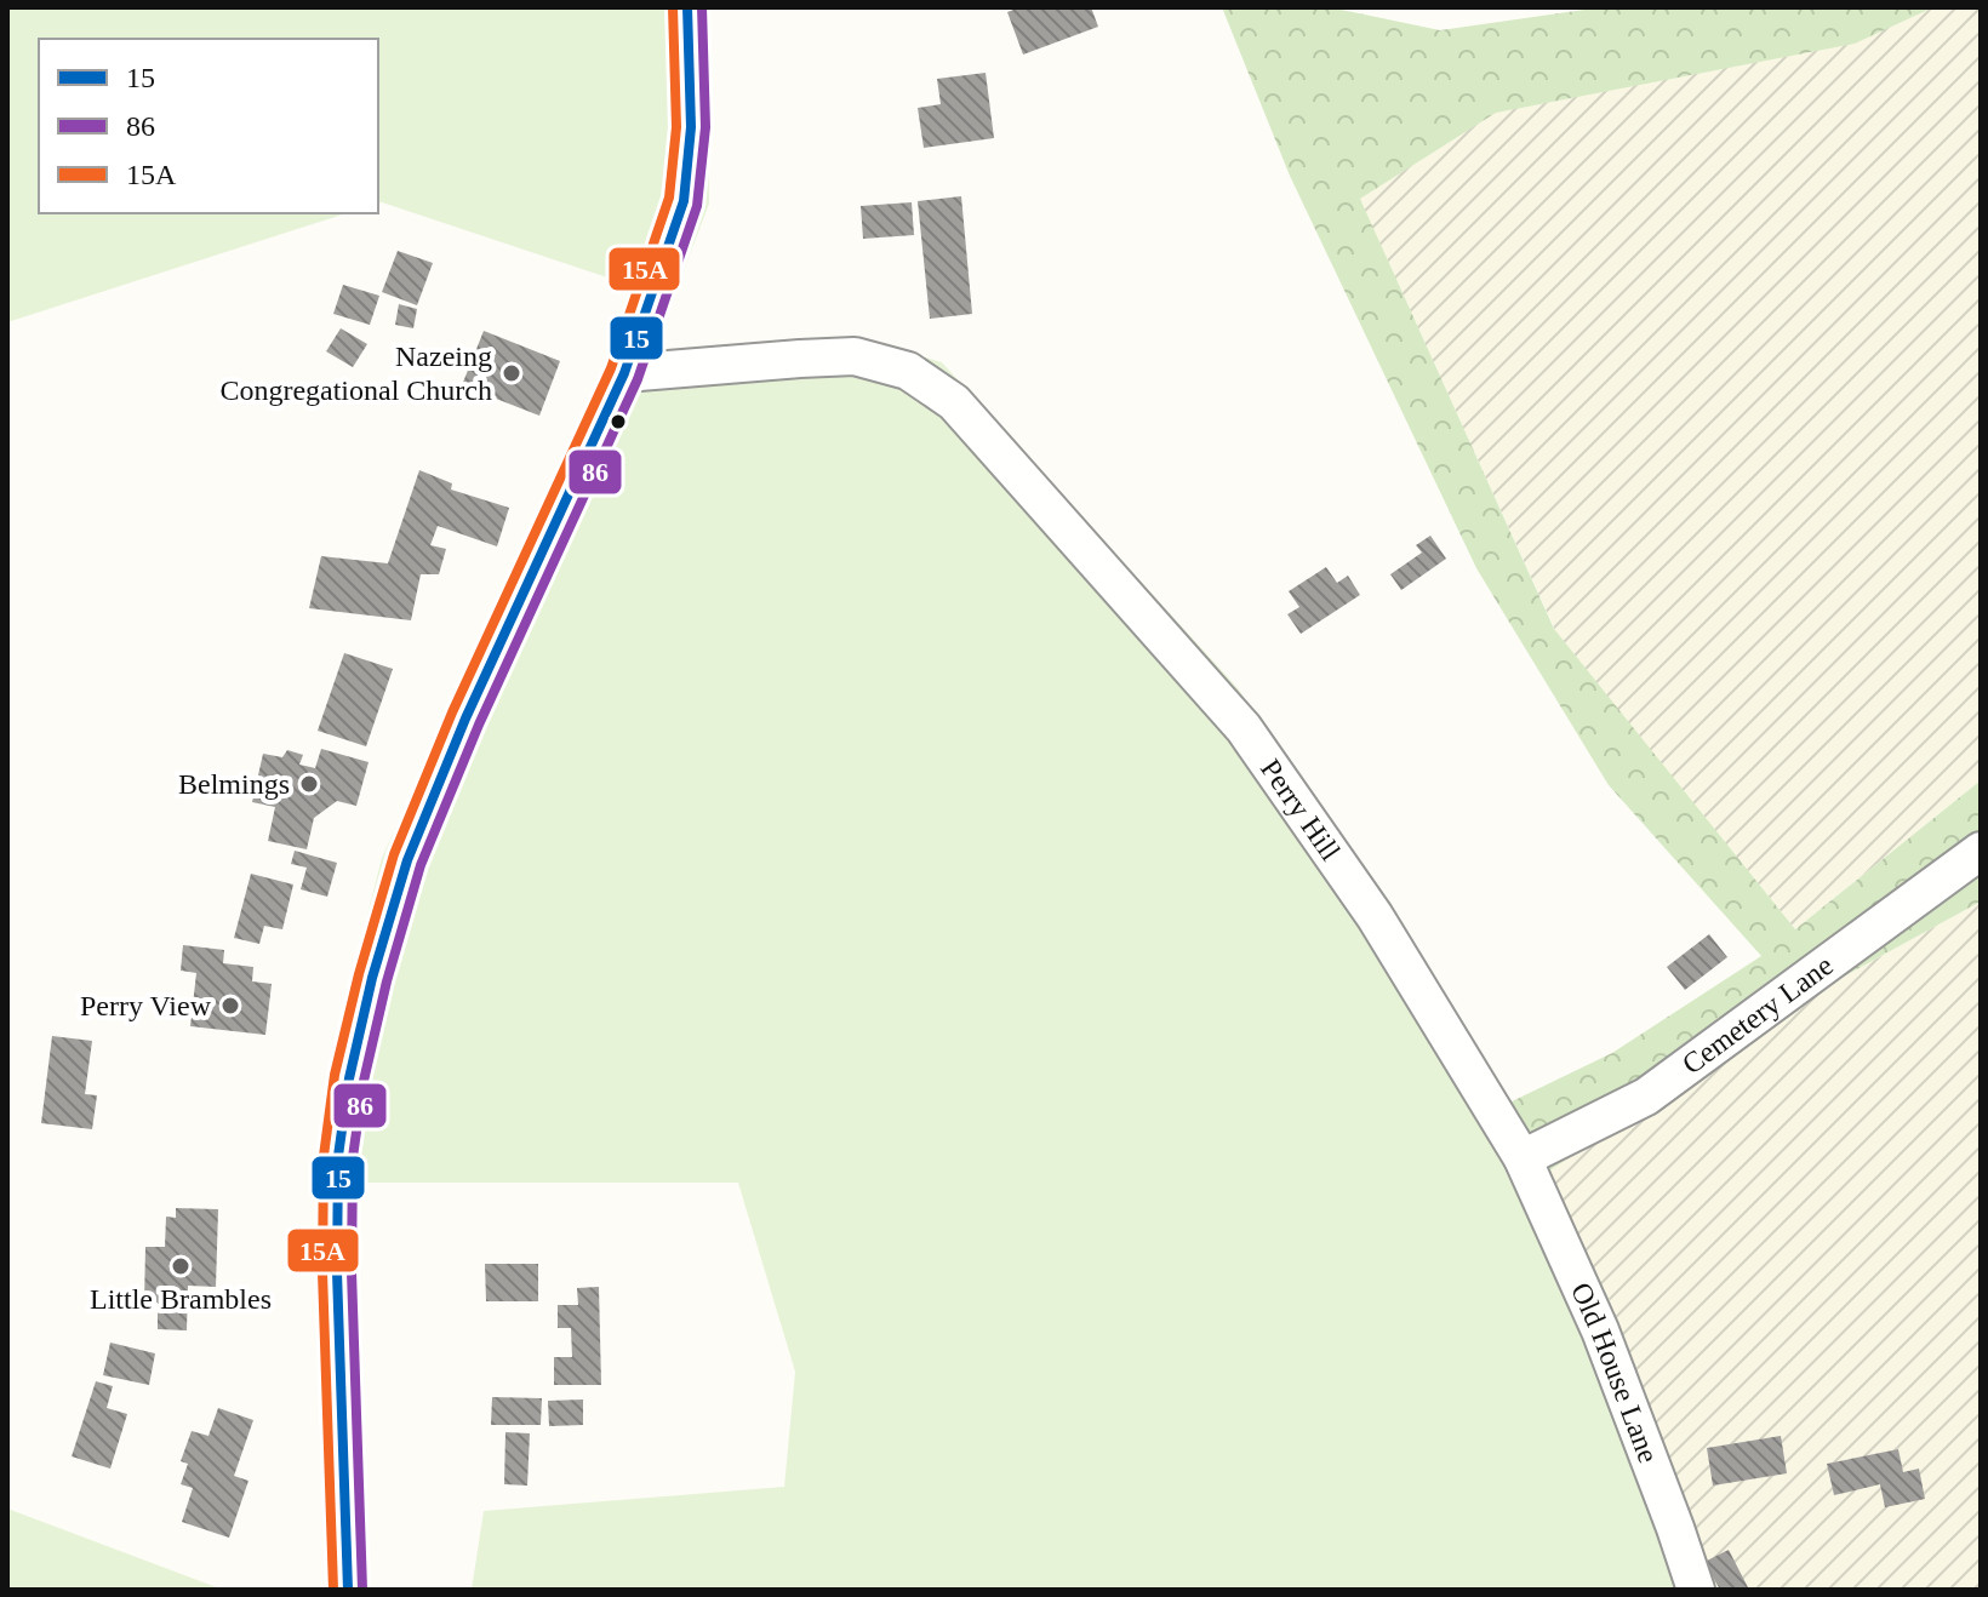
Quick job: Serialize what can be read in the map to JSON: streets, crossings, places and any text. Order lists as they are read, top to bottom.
{
  "streets": {
    "street": ["Perry Hill", "Cemetery Lane", "Old House Lane"]
  },
  "crossings": [
    ["Perry Hill", "Cemetery Lane"],
    ["Perry Hill", "Old House Lane"],
    ["Cemetery Lane", "Old House Lane"]
  ],
  "places": [
    "Nazeing Congregational Church",
    "Belmings",
    "Perry View",
    "Little Brambles"
  ],
  "lines": ["transit line 15", "transit line 86", "transit line 15A"],
  "legend": ["15", "86", "15A"]
}
